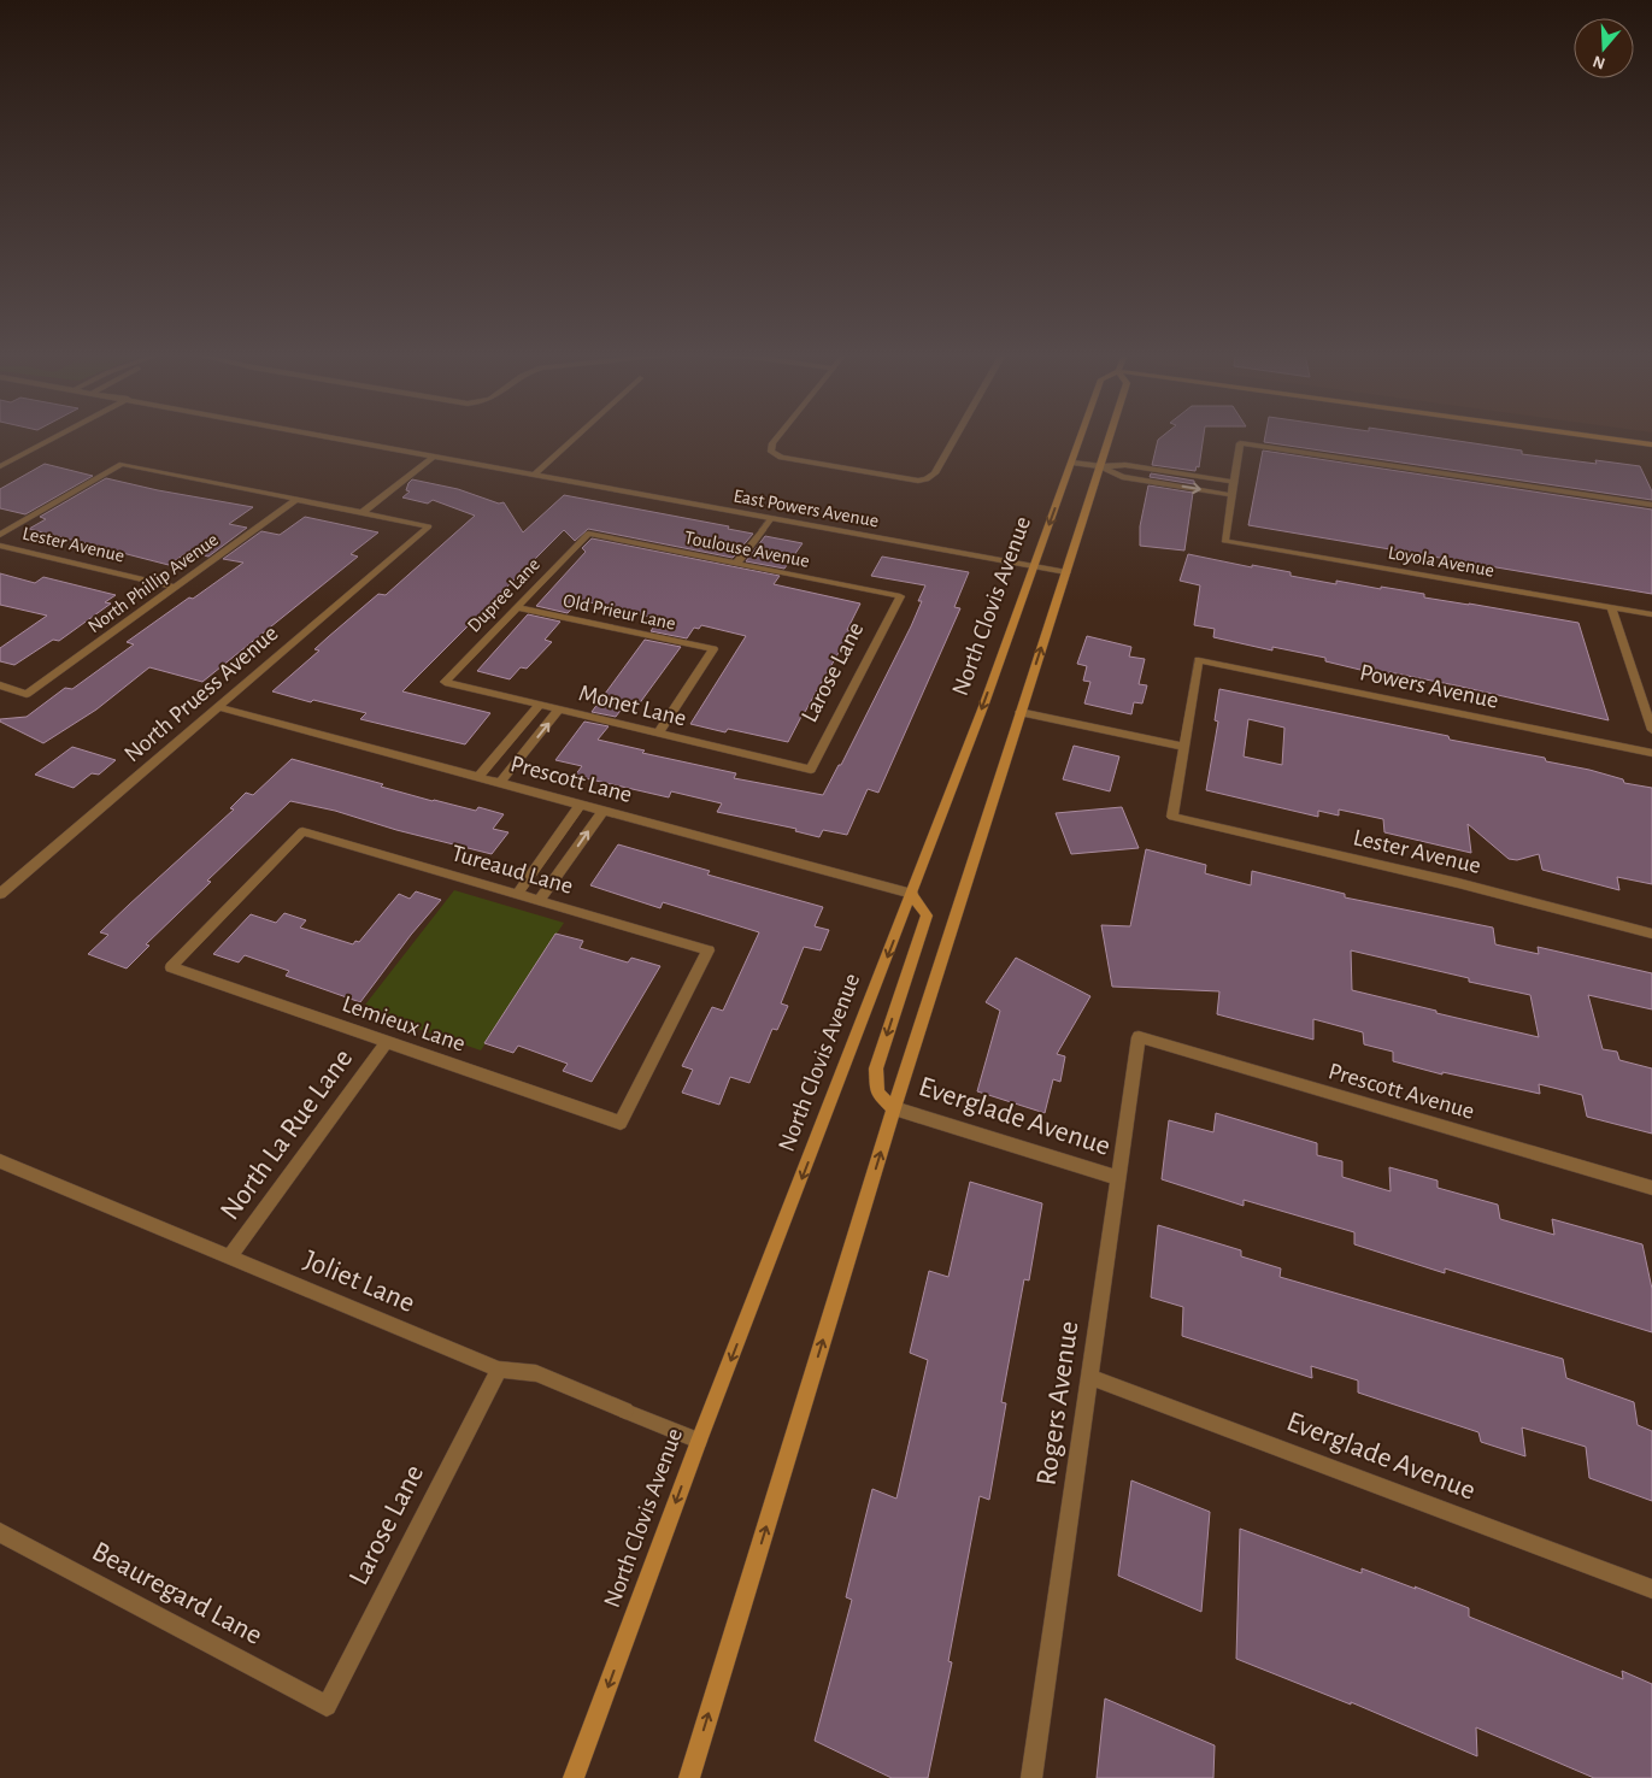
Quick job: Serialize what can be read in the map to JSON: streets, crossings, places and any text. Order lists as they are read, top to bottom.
{
  "streets": {
    "main road": ["North Clovis Avenue"],
    "street": [
      "East Powers Avenue",
      "Lester Avenue",
      "Toulouse Avenue",
      "Loyola Avenue",
      "North Phillip Avenue",
      "Dupree Lane",
      "Old Prieur Lane",
      "Larose Lane",
      "Powers Avenue",
      "North Pruess Avenue",
      "Monet Lane",
      "Prescott Lane",
      "Tureaud Lane",
      "Lemieux Lane",
      "Prescott Avenue",
      "Everglade Avenue",
      "North La Rue Lane",
      "Joliet Lane",
      "Rogers Avenue",
      "Beauregard Lane"
    ]
  },
  "crossings": [
    ["East Powers Avenue", "North Clovis Avenue"],
    ["Lester Avenue", "North Phillip Avenue"],
    ["Lester Avenue", "Powers Avenue"],
    ["Toulouse Avenue", "Dupree Lane"],
    ["Toulouse Avenue", "Larose Lane"],
    ["Dupree Lane", "Old Prieur Lane"],
    ["Dupree Lane", "Monet Lane"],
    ["North Clovis Avenue", "Prescott Lane"],
    ["North Clovis Avenue", "Everglade Avenue"],
    ["North Clovis Avenue", "Joliet Lane"],
    ["Old Prieur Lane", "Monet Lane"],
    ["Larose Lane", "Monet Lane"],
    ["Larose Lane", "Joliet Lane"],
    ["Larose Lane", "Beauregard Lane"],
    ["North Pruess Avenue", "Prescott Lane"],
    ["Tureaud Lane", "Lemieux Lane"],
    ["Lemieux Lane", "North La Rue Lane"],
    ["Prescott Avenue", "Rogers Avenue"],
    ["Everglade Avenue", "Rogers Avenue"],
    ["North La Rue Lane", "Joliet Lane"]
  ],
  "north": "bottom"
}
